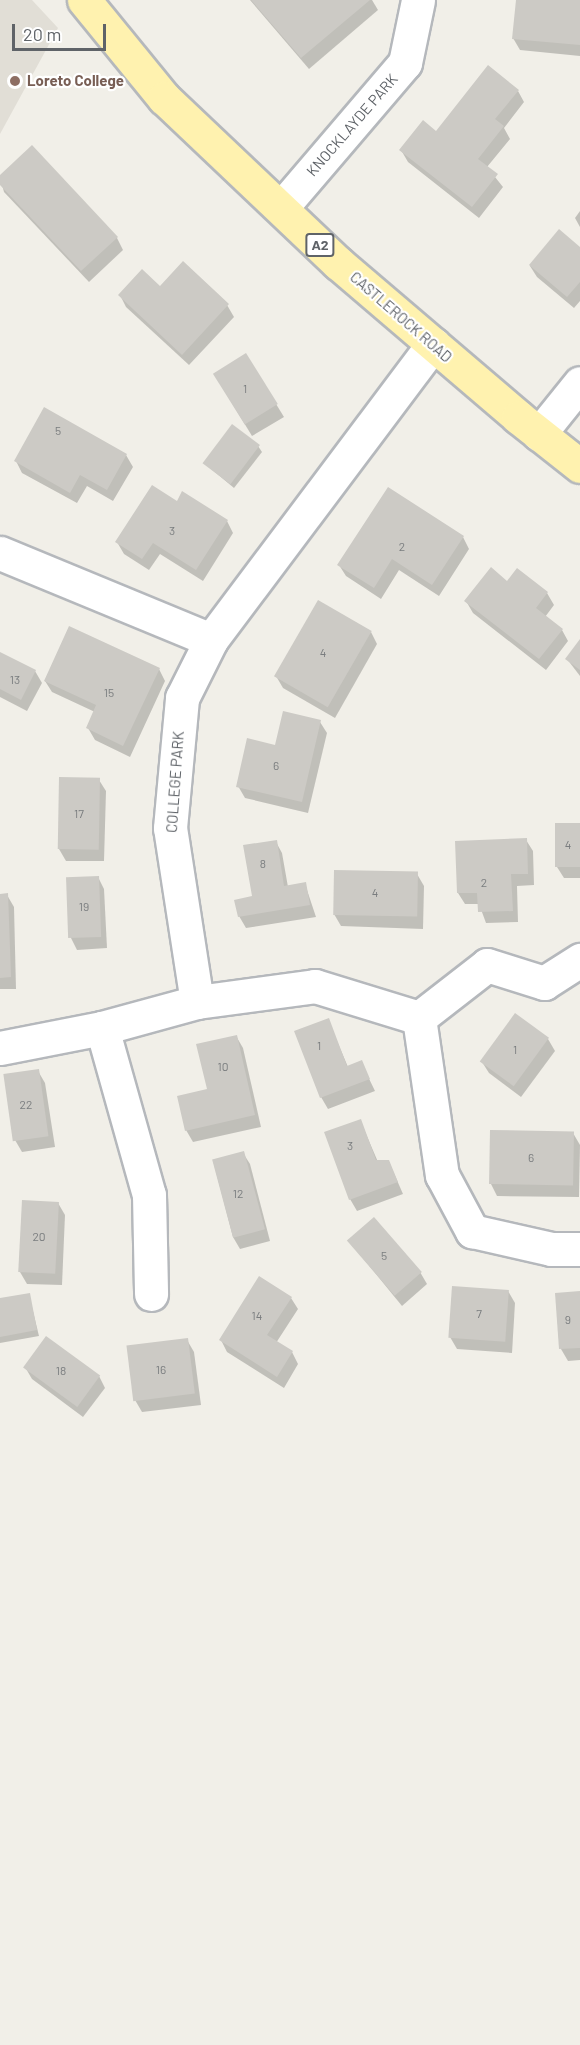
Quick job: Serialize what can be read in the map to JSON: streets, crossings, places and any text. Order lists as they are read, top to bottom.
{
  "streets": {
    "main road": ["A2", "CASTLEROCK ROAD"],
    "street": ["KNOCKLAYDE PARK", "COLLEGE PARK"]
  },
  "crossings": [
    ["KNOCKLAYDE PARK", "CASTLEROCK ROAD"],
    ["CASTLEROCK ROAD", "COLLEGE PARK"]
  ],
  "places": ["Loreto College"],
  "house_numbers": [
    "1",
    "5",
    "3",
    "2",
    "4",
    "13",
    "15",
    "6",
    "17",
    "4",
    "8",
    "2",
    "4",
    "19",
    "1",
    "1",
    "10",
    "22",
    "3",
    "6",
    "12",
    "20",
    "5",
    "7",
    "14",
    "9",
    "16",
    "18"
  ],
  "scale_bar": "20 m"
}
